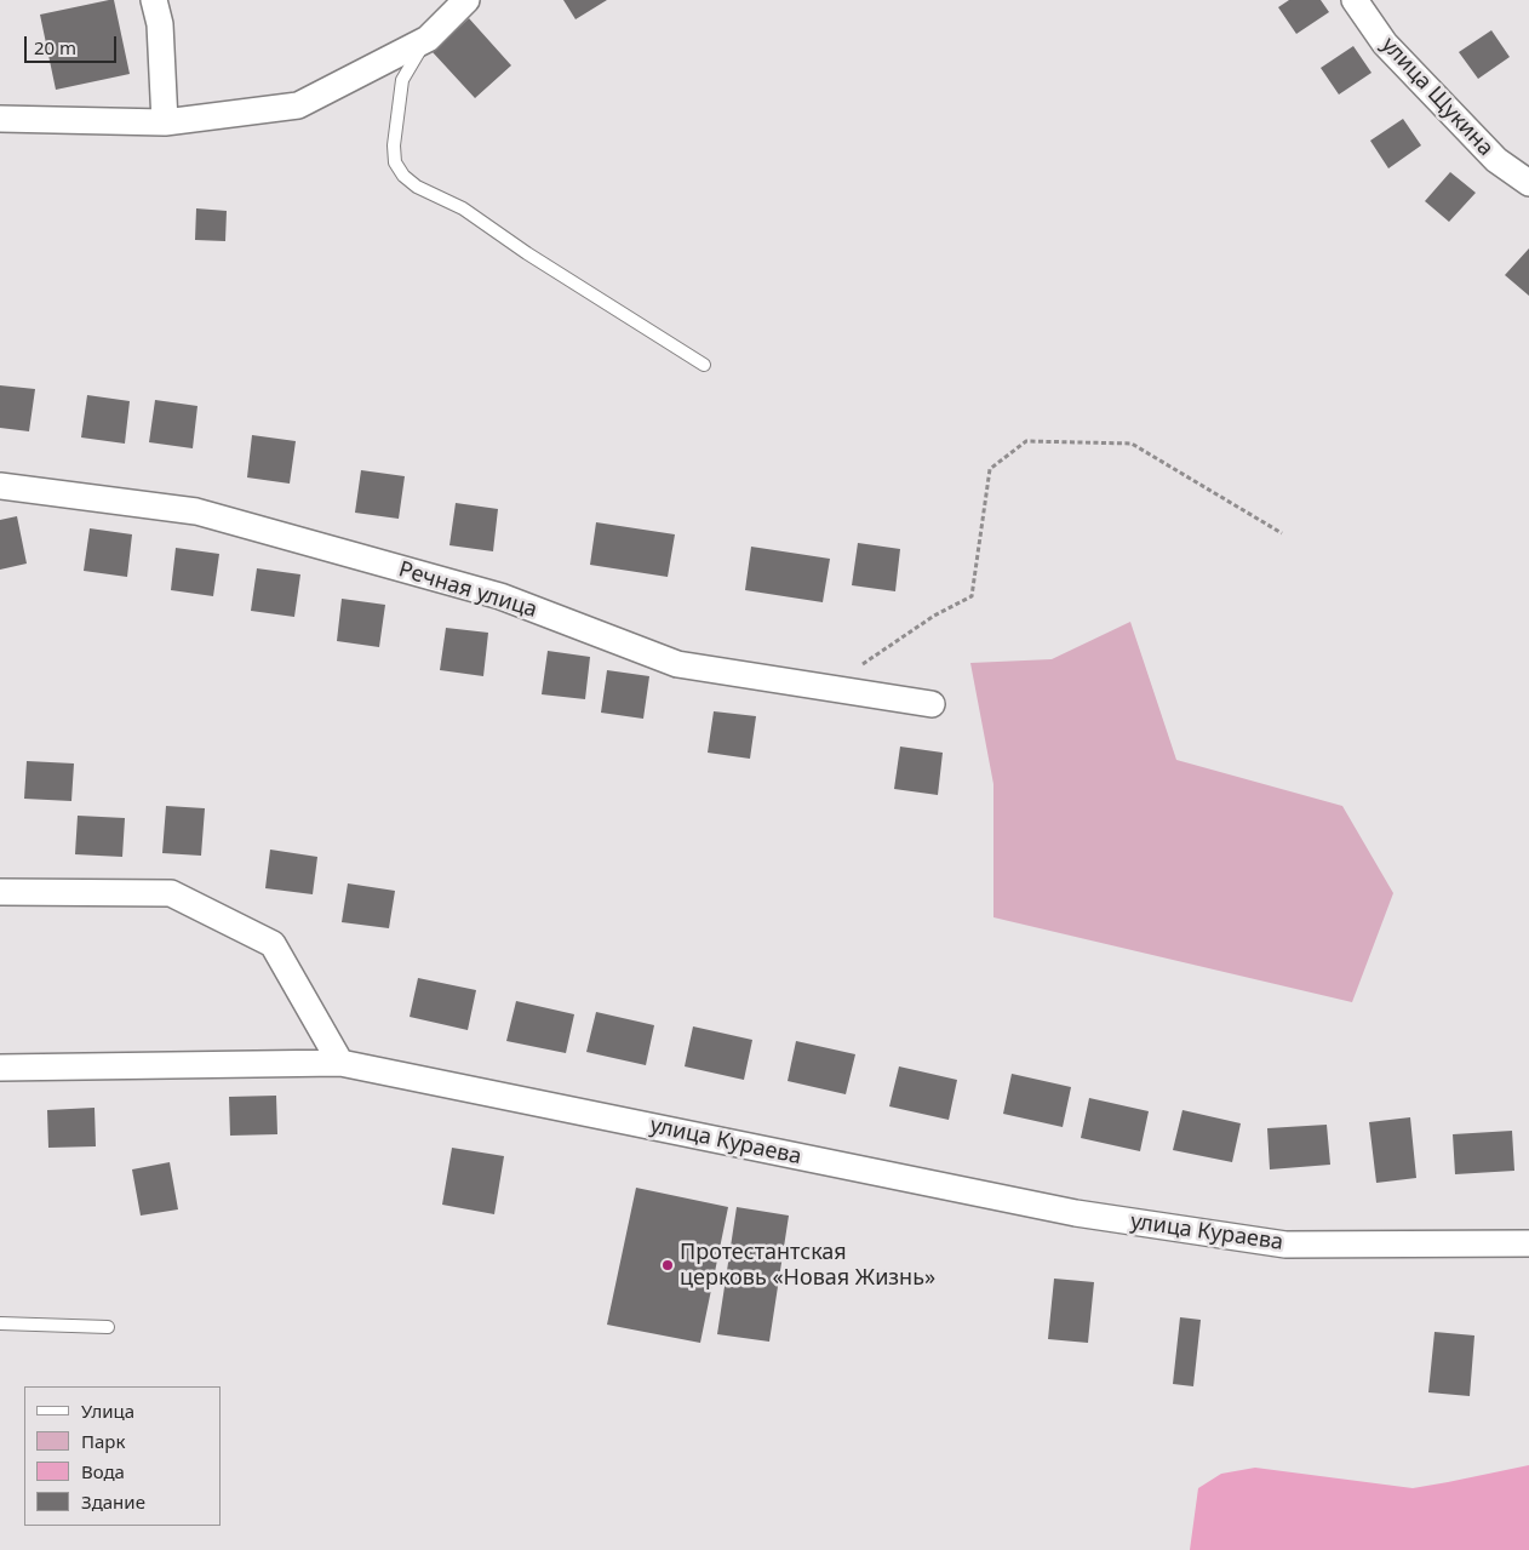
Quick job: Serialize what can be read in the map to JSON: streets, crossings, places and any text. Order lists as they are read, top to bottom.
{
  "streets": {
    "street": ["улица Щукина", "Речная улица", "улица Кураева"]
  },
  "places": ["Протестантская церковь «Новая Жизнь»"],
  "legend": [
    "Улица",
    "Парк",
    "Вода",
    "Здание"
  ],
  "scale_bar": "20 m"
}
